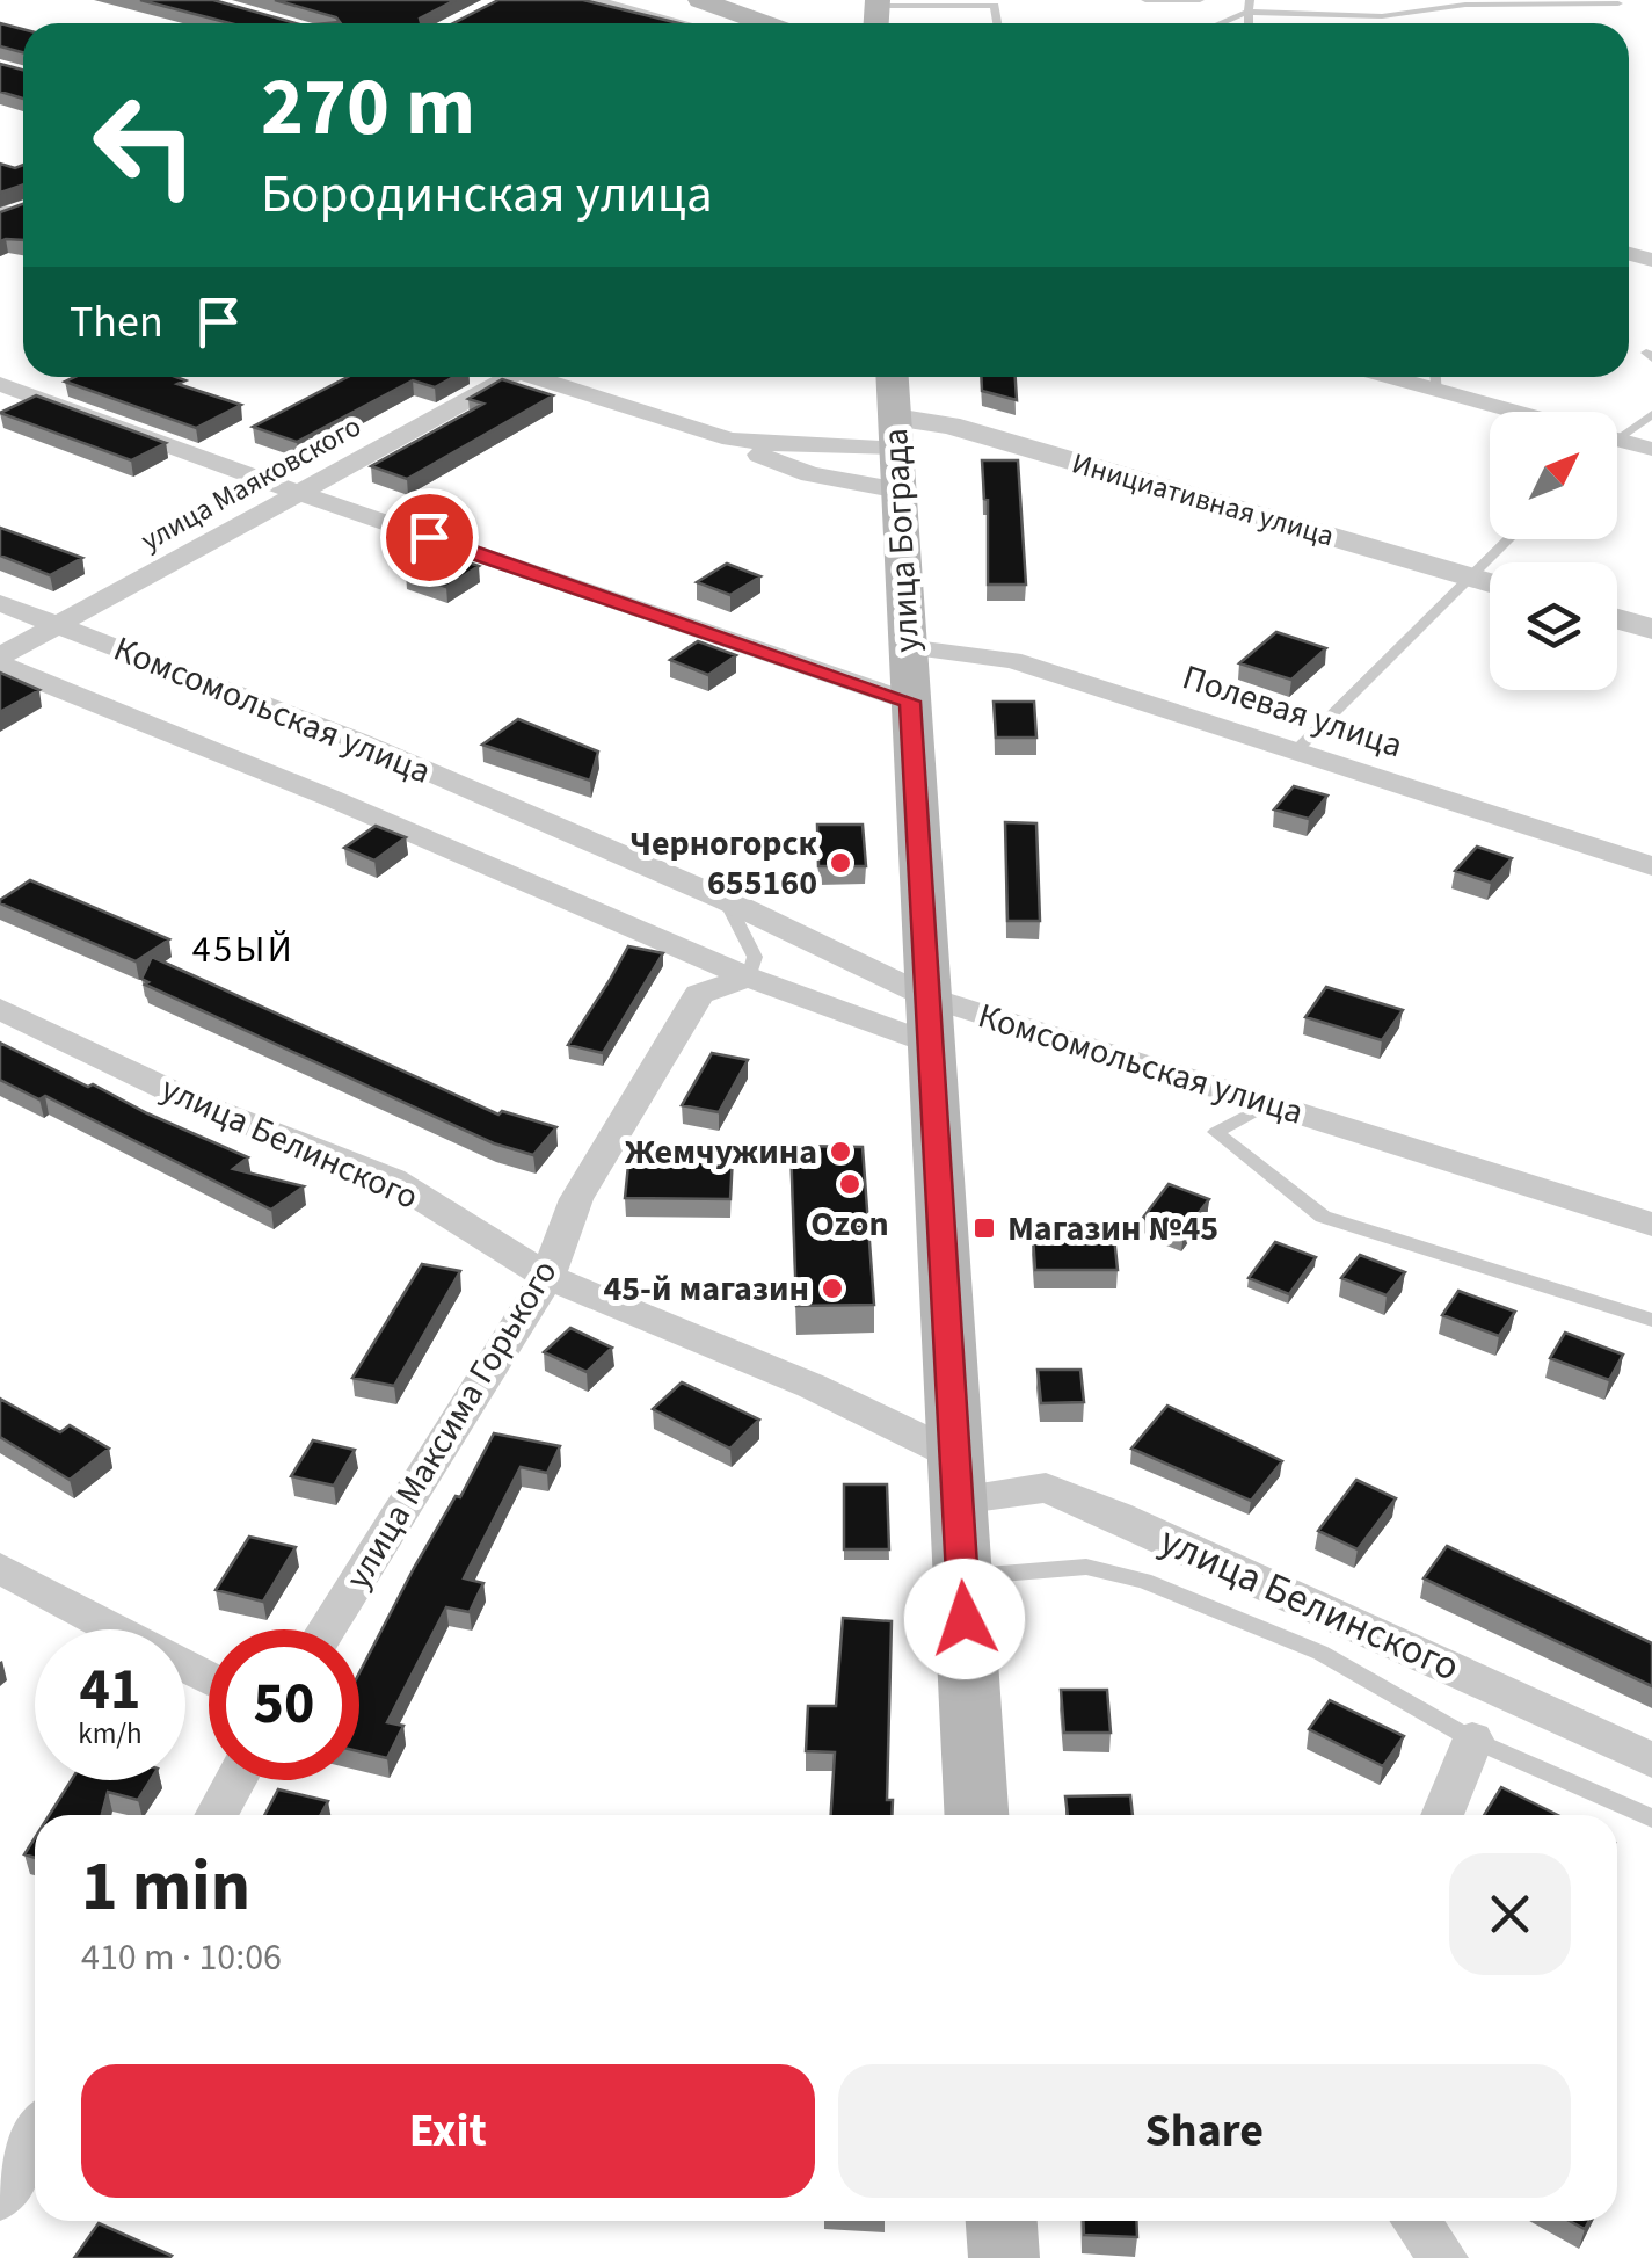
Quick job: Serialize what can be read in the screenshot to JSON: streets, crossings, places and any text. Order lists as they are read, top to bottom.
{
  "streets": {
    "main road": ["улица Бограда"],
    "street": [
      "улица Маяковского",
      "Инициативная улица",
      "Комсомольская улица",
      "Полевая улица",
      "улица Белинского",
      "улица Максима Горького"
    ]
  },
  "crossings": [
    ["улица Маяковского", "Комсомольская улица"],
    ["Инициативная улица", "улица Бограда"],
    ["улица Бограда", "Комсомольская улица"],
    ["улица Бограда", "Полевая улица"],
    ["улица Бограда", "улица Белинского"],
    ["Комсомольская улица", "улица Максима Горького"],
    ["улица Белинского", "улица Максима Горького"]
  ],
  "districts": ["45ЫЙ"],
  "places": {
    "other": [
      "Черногорск 655160",
      "Жемчужина",
      "Ozon",
      "45-й магазин"
    ],
    "transit": ["Магазин №45"]
  },
  "north": "top right",
  "page": {
    "turn": ["270 m", "Бородинская улица"],
    "then": "Then",
    "speed": "41 km/h",
    "limit": "50",
    "heading": ["1 min", "410 m · 10:06"],
    "buttons": ["Exit", "Share"]
  }
}
